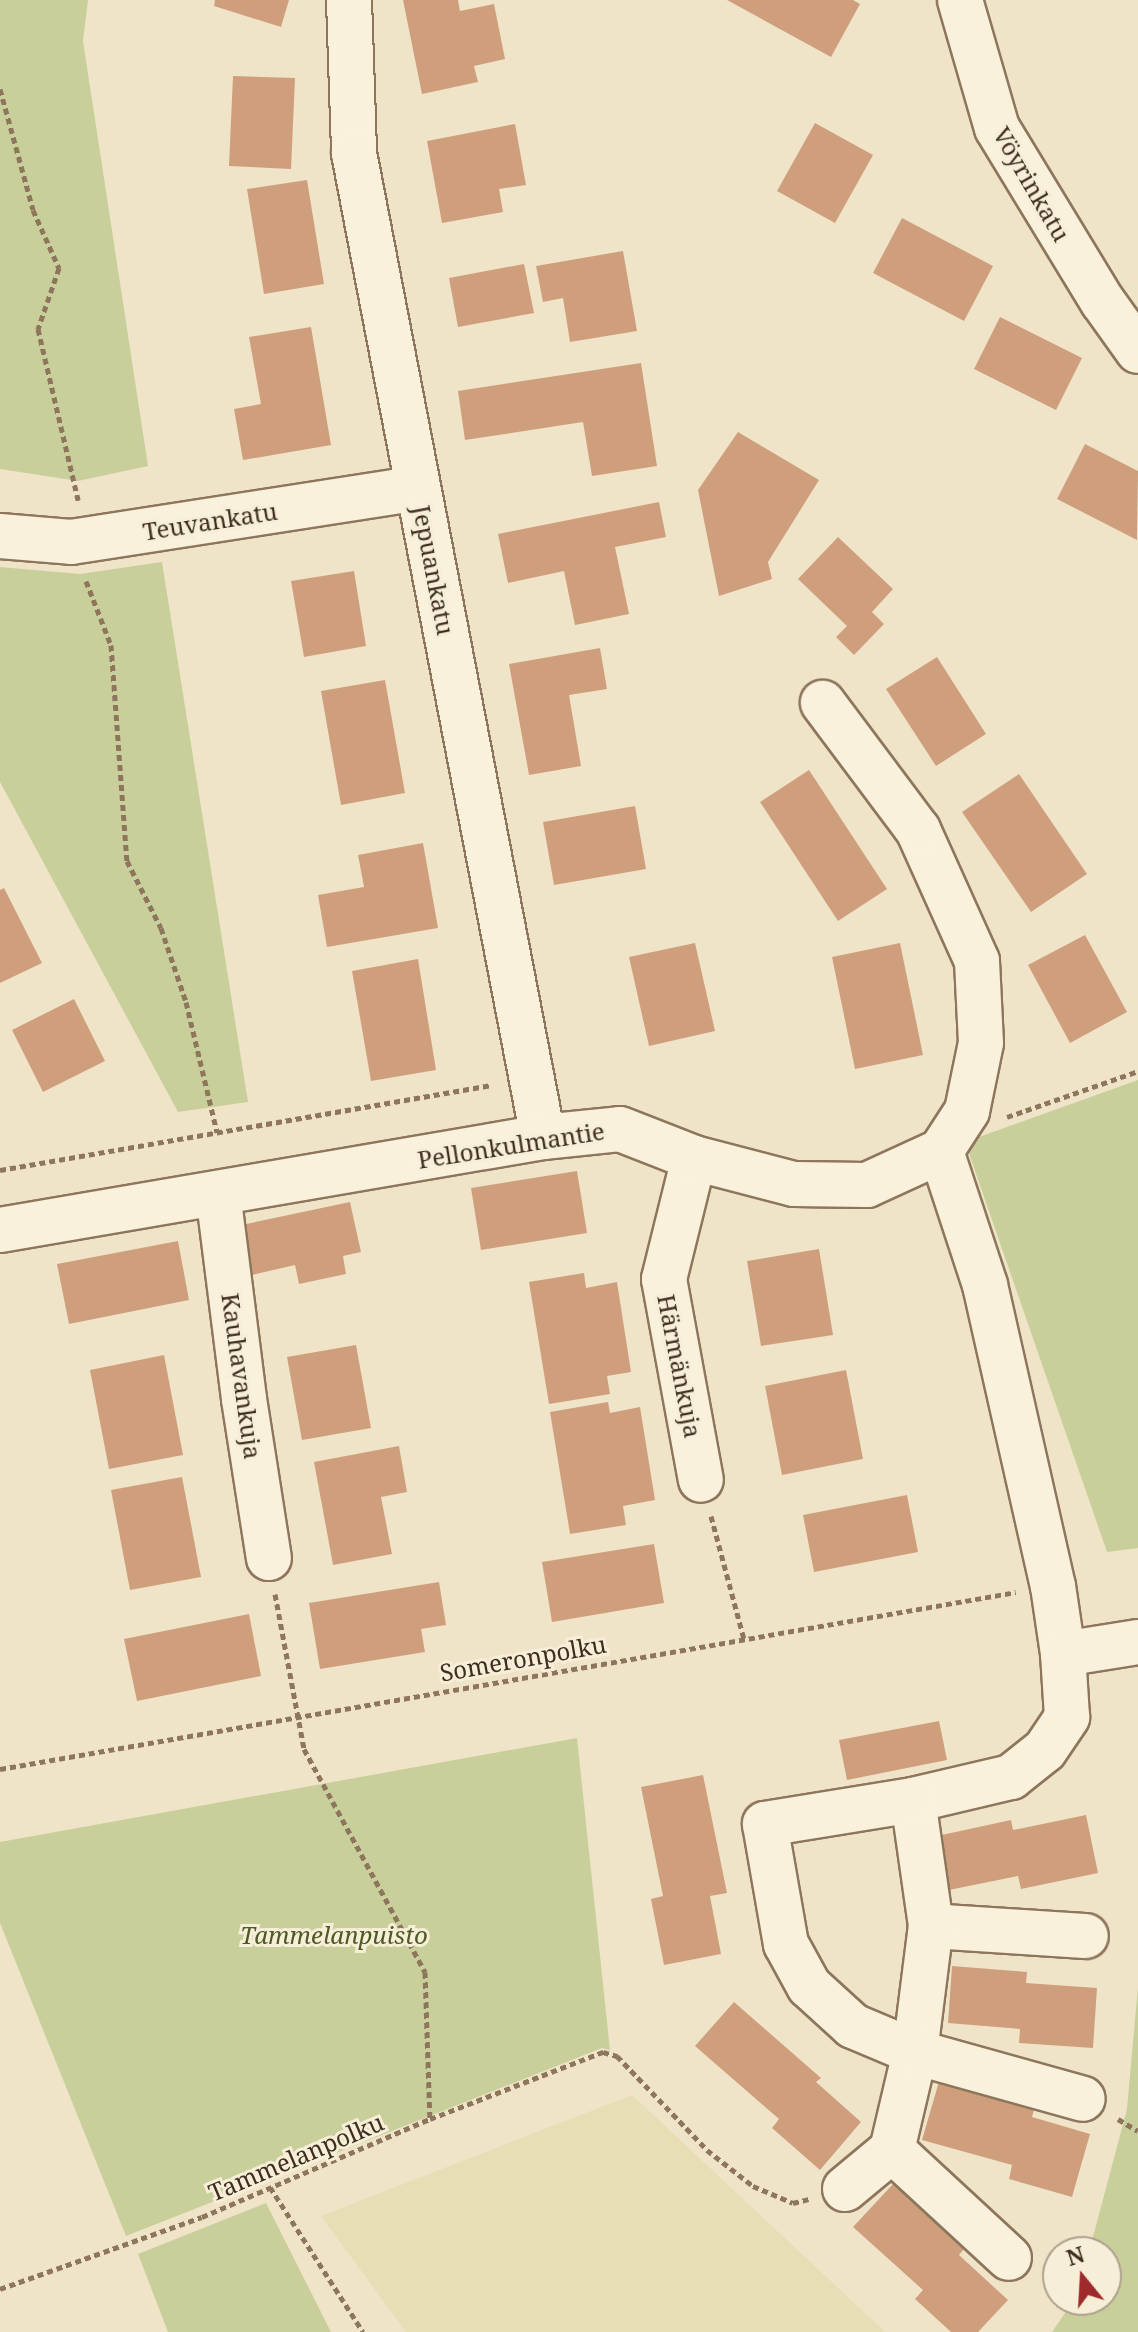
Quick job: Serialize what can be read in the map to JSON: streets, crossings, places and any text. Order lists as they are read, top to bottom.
{
  "streets": {
    "street": [
      "Vöyrinkatu",
      "Teuvankatu",
      "Jepuankatu",
      "Pellonkulmantie",
      "Härmänkuja",
      "Kauhavankuja"
    ],
    "path": ["Someronpolku", "Tammelanpolku"]
  },
  "crossings": [
    ["Teuvankatu", "Jepuankatu"],
    ["Jepuankatu", "Pellonkulmantie"],
    ["Pellonkulmantie", "Härmänkuja"],
    ["Pellonkulmantie", "Kauhavankuja"]
  ],
  "parks": ["Tammelanpuisto"],
  "north": "top"
}
